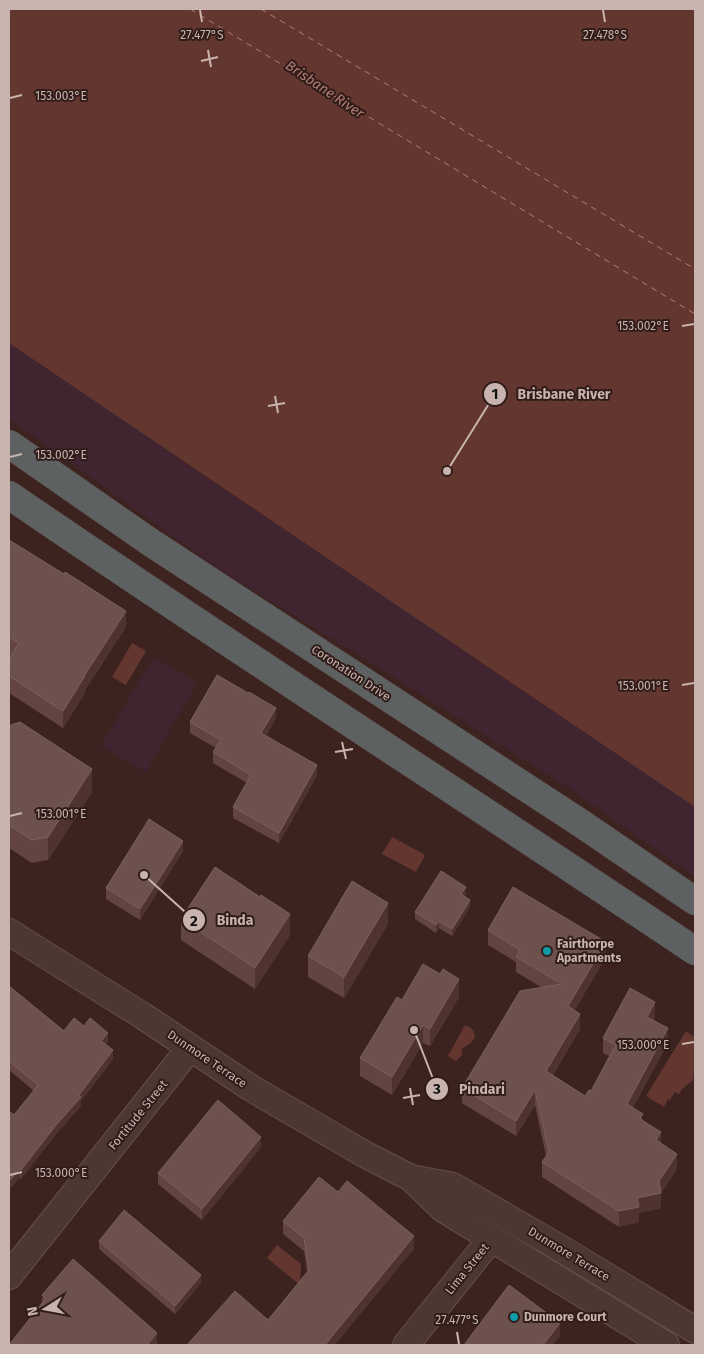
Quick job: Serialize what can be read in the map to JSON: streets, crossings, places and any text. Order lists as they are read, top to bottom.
{
  "streets": {
    "highway": ["Coronation Drive"],
    "street": ["Dunmore Terrace", "Fortitude Street", "Lima Street"]
  },
  "crossings": [
    ["Dunmore Terrace", "Fortitude Street"],
    ["Dunmore Terrace", "Lima Street"]
  ],
  "water": ["Brisbane River"],
  "places": [
    "Brisbane River",
    "Binda",
    "Fairthorpe Apartments",
    "Pindari",
    "Dunmore Court"
  ],
  "north": "left",
  "coordinates": [
    "27.477°S",
    "27.478°S",
    "153.003°E",
    "153.002°E",
    "153.001°E",
    "153.000°E"
  ]
}
